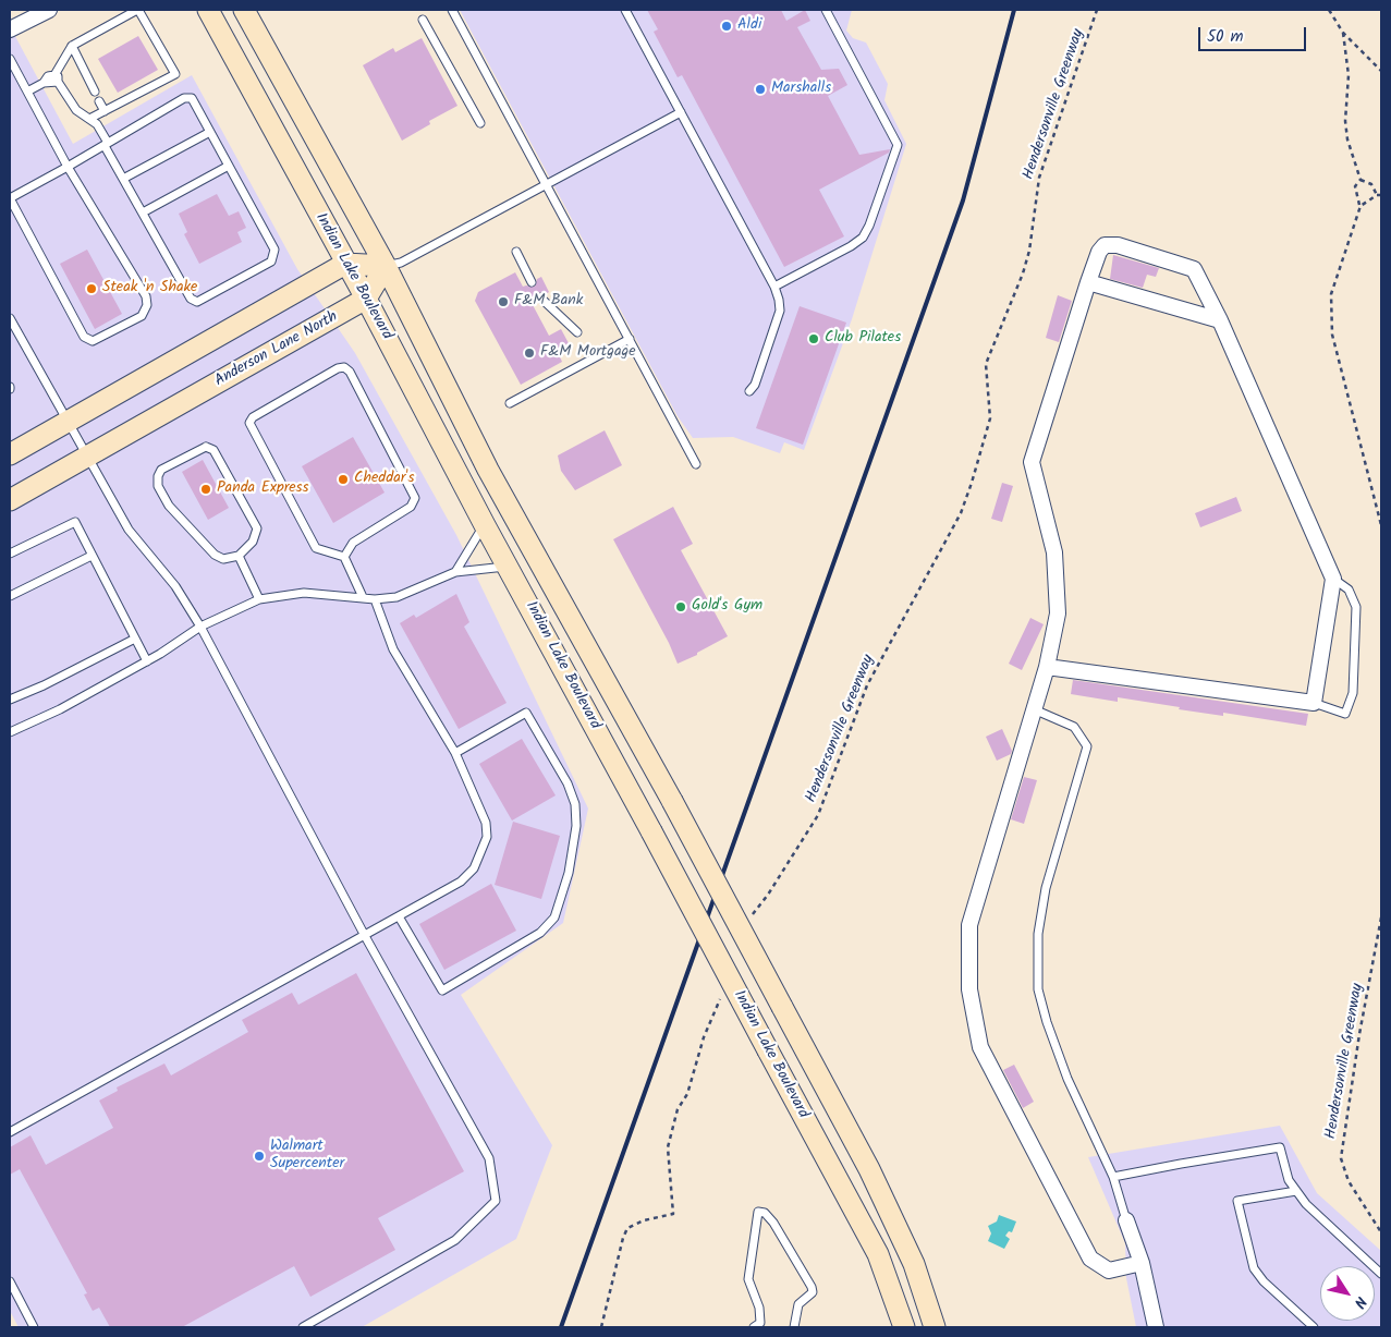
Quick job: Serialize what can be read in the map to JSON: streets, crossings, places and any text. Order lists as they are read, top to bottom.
{
  "streets": {
    "main road": ["Indian Lake Boulevard", "Anderson Lane North"],
    "path": ["Hendersonville Greenway"]
  },
  "crossings": [
    ["Indian Lake Boulevard", "Anderson Lane North"]
  ],
  "places": [
    "Aldi",
    "Marshalls",
    "Steak 'n Shake",
    "F&M Bank",
    "Club Pilates",
    "F&M Mortgage",
    "Cheddar's",
    "Panda Express",
    "Gold's Gym",
    "Walmart Supercenter"
  ],
  "scale_bar": "50 m",
  "north": "bottom right"
}
